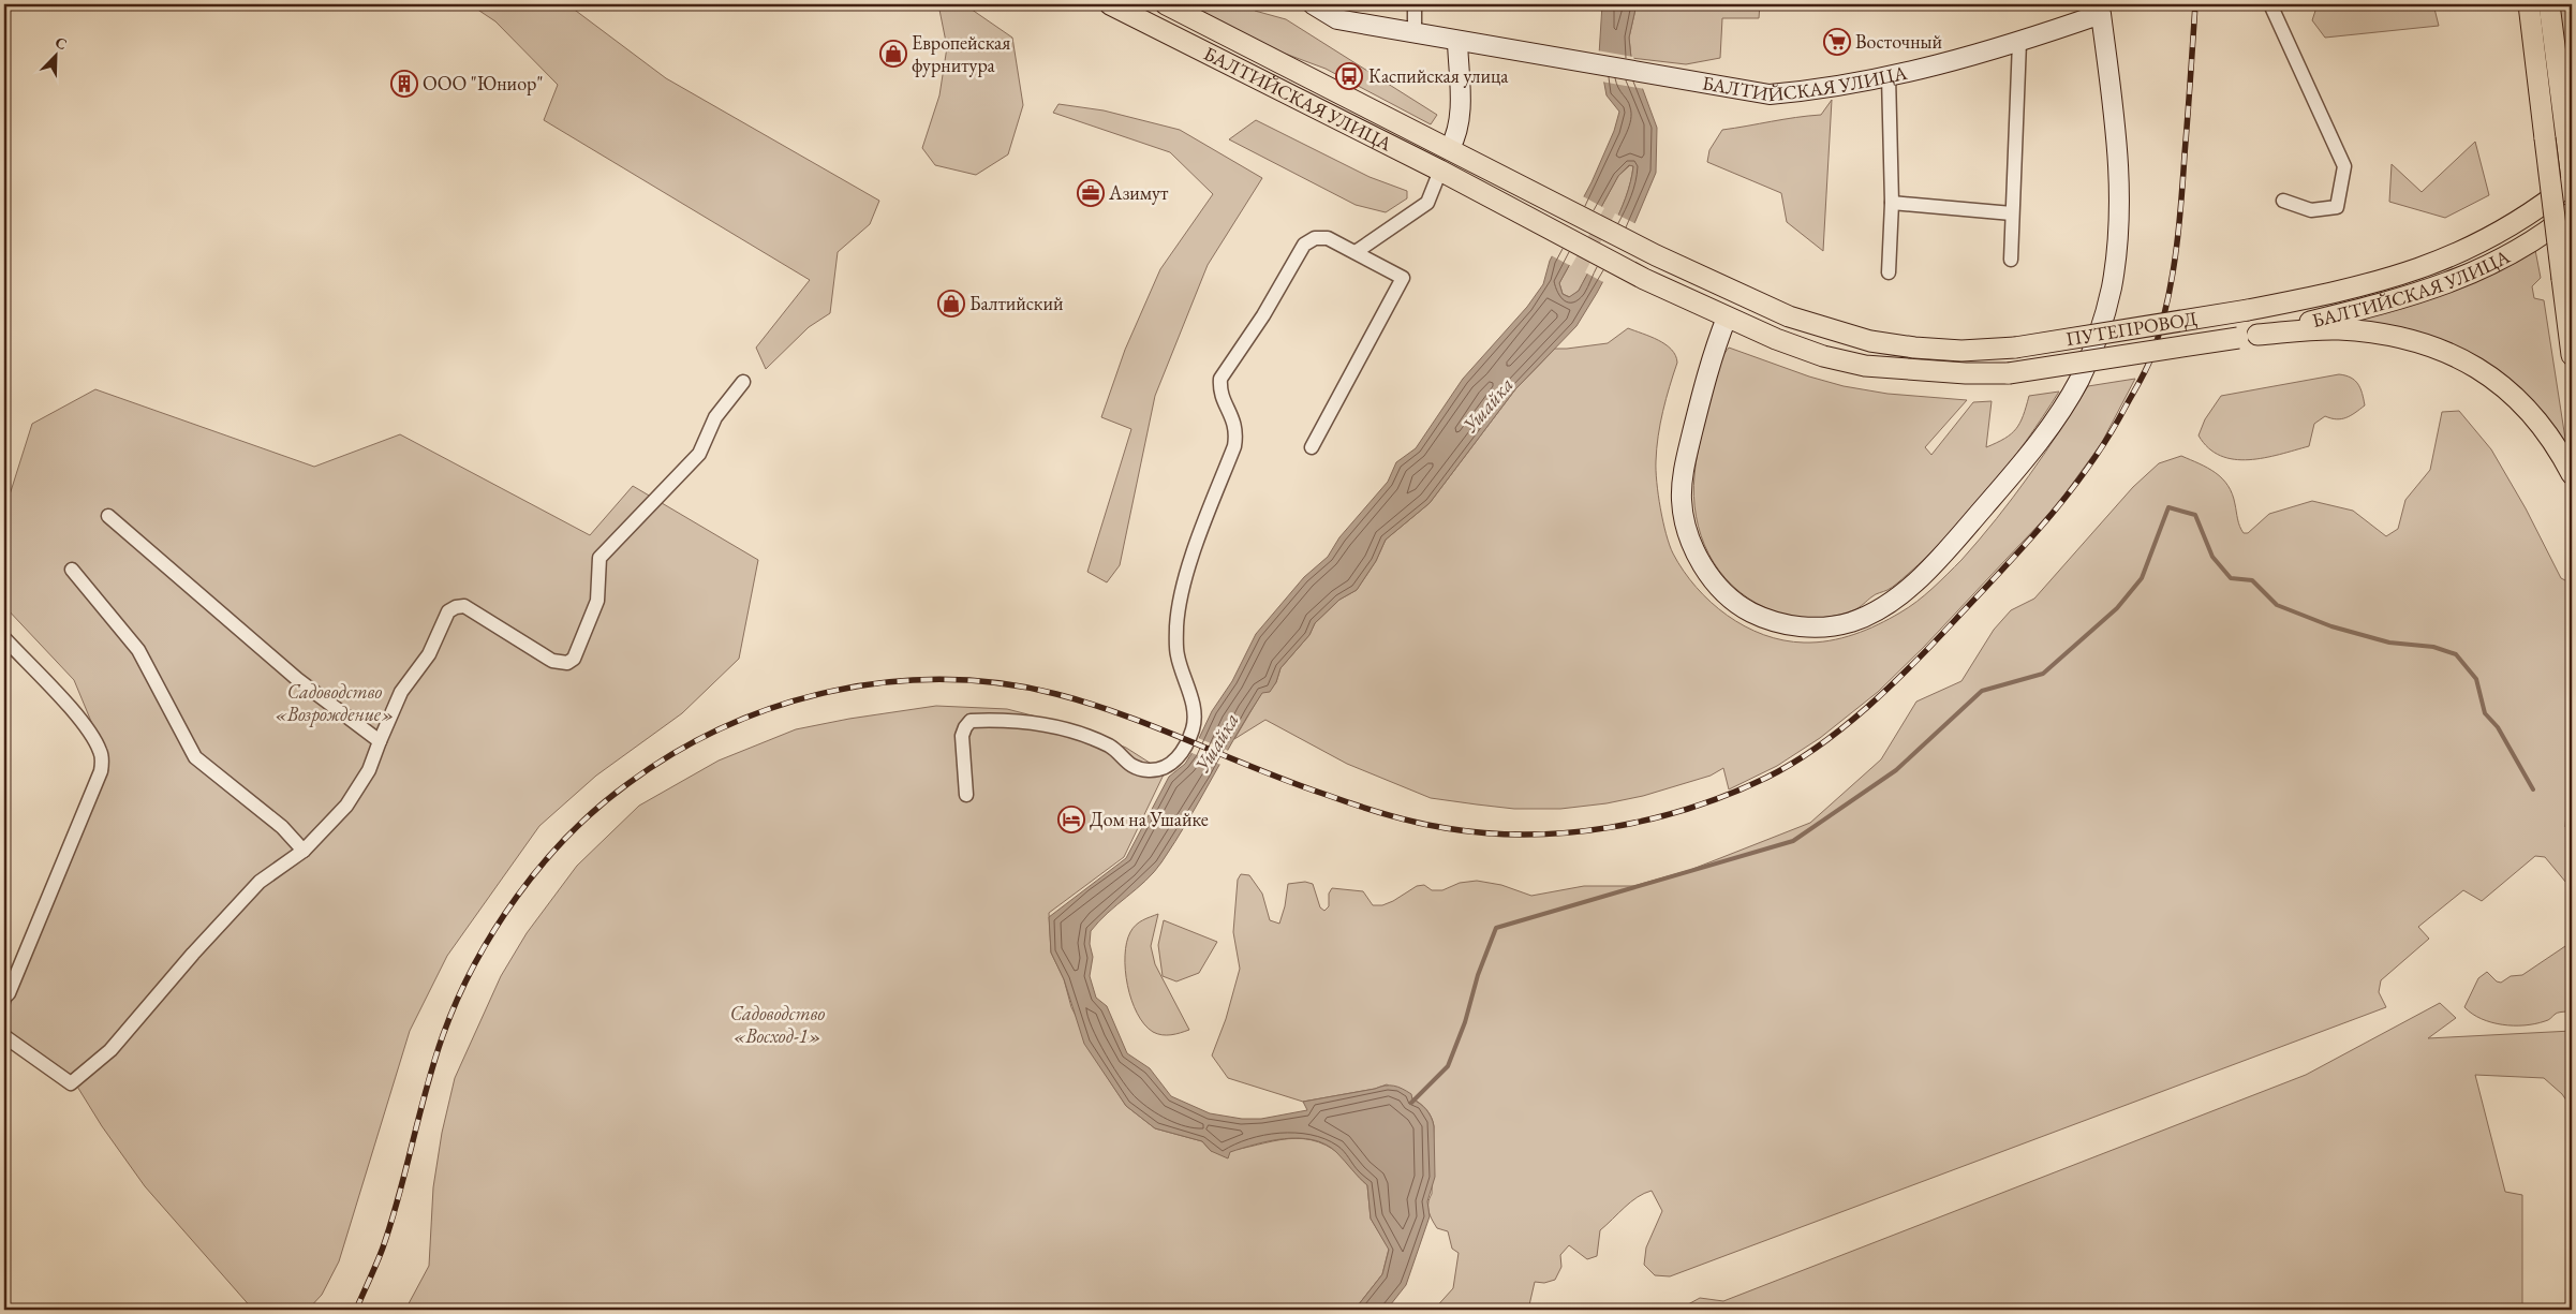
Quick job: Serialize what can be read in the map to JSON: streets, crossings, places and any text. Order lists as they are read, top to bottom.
{
  "streets": {
    "main road": ["БАЛТИЙСКАЯ УЛИЦА", "ПУТЕПРОВОД"]
  },
  "crossings": [
    ["БАЛТИЙСКАЯ УЛИЦА", "ПУТЕПРОВОД"]
  ],
  "water": ["Ушайка"],
  "parks": ["Садоводство «Возрождение»", "Садоводство «Восход-1»"],
  "places": {
    "supermarket": ["Восточный"],
    "shop": ["Европейская фурнитура", "Балтийский"],
    "bus stop": ["Каспийская улица"],
    "building": ["ООО \"Юниор\""],
    "office": ["Азимут"],
    "hotel": ["Дом на Ушайке"]
  },
  "north": "top right"
}
